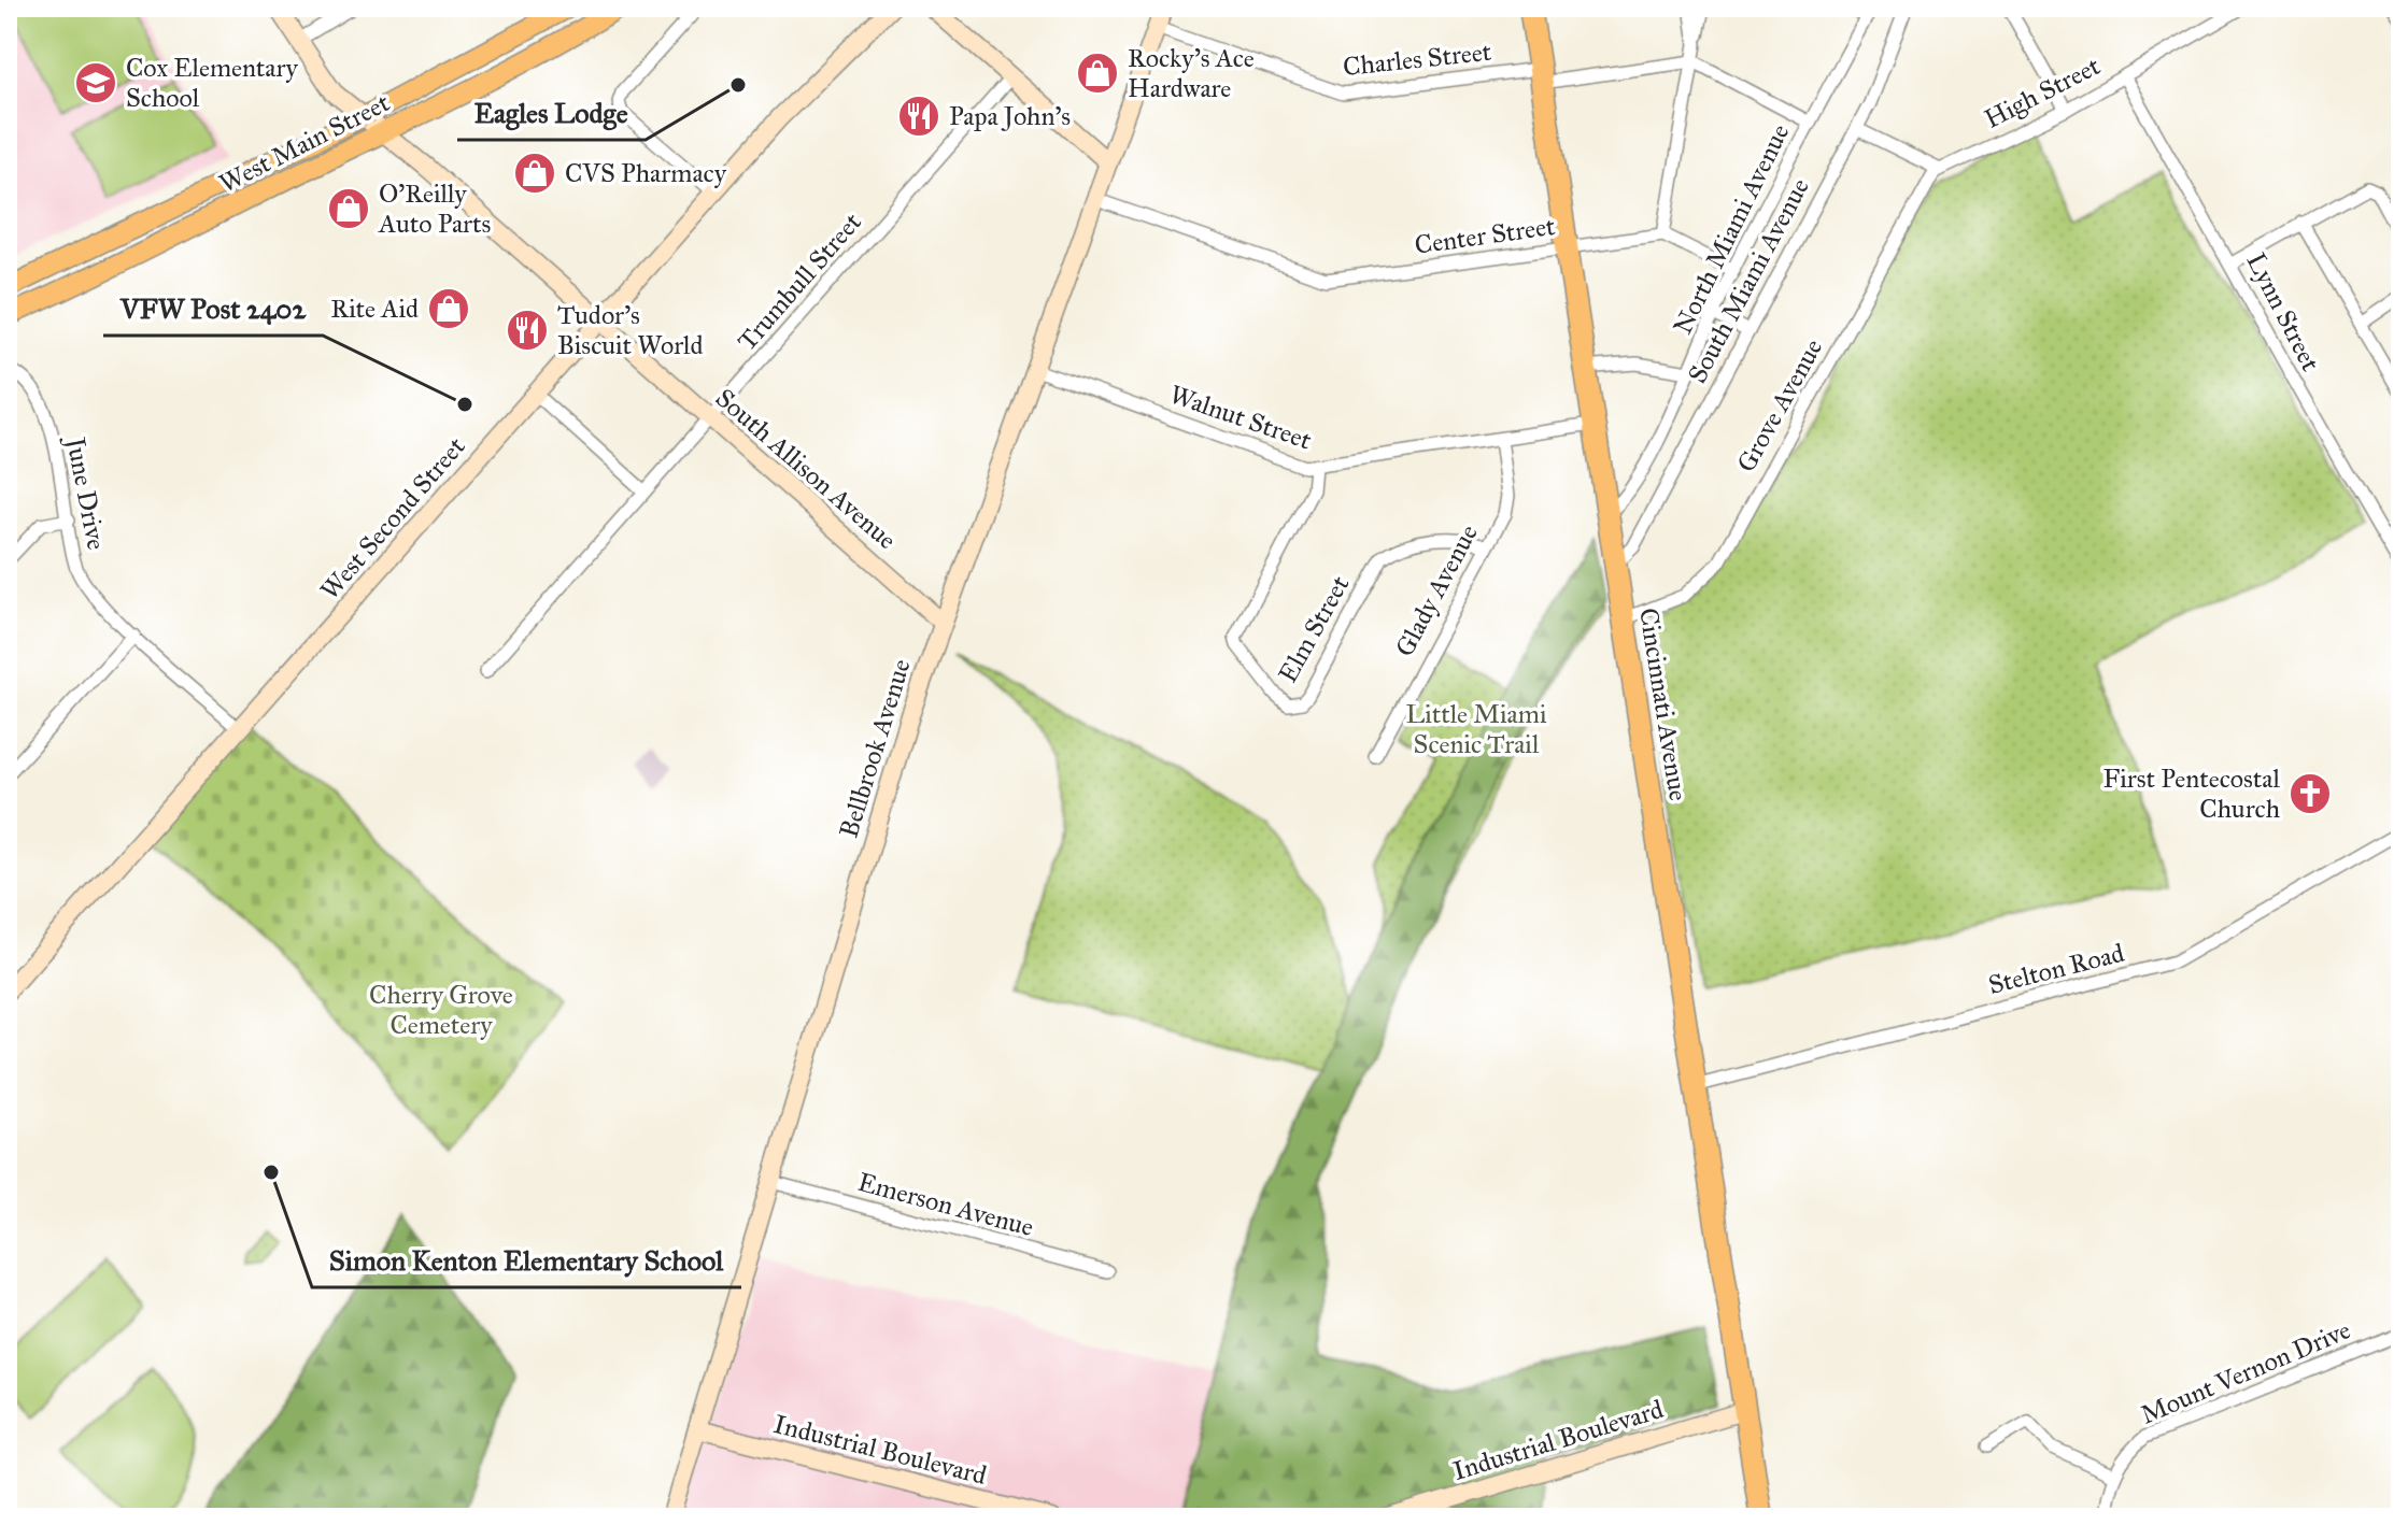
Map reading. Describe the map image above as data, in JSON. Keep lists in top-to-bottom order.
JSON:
{
  "streets": {
    "highway": ["Cincinnati Avenue"],
    "main road": ["West Main Street"],
    "street": [
      "Charles Street",
      "High Street",
      "North Miami Avenue",
      "Center Street",
      "South Miami Avenue",
      "Trumbull Street",
      "Lynn Street",
      "Grove Avenue",
      "Walnut Street",
      "South Allison Avenue",
      "June Drive",
      "West Second Street",
      "Glady Avenue",
      "Elm Street",
      "Bellbrook Avenue",
      "Stelton Road",
      "Emerson Avenue",
      "Mount Vernon Drive",
      "Industrial Boulevard"
    ]
  },
  "crossings": [
    ["Charles Street", "Cincinnati Avenue"],
    ["Charles Street", "Bellbrook Avenue"],
    ["High Street", "Lynn Street"],
    ["High Street", "Grove Avenue"],
    ["West Main Street", "South Allison Avenue"],
    ["North Miami Avenue", "Cincinnati Avenue"],
    ["Center Street", "Cincinnati Avenue"],
    ["Center Street", "Bellbrook Avenue"],
    ["South Miami Avenue", "Cincinnati Avenue"],
    ["Trumbull Street", "South Allison Avenue"],
    ["Grove Avenue", "Cincinnati Avenue"],
    ["Walnut Street", "Glady Avenue"],
    ["Walnut Street", "Elm Street"],
    ["Walnut Street", "Cincinnati Avenue"],
    ["Walnut Street", "Bellbrook Avenue"],
    ["South Allison Avenue", "West Second Street"],
    ["South Allison Avenue", "Bellbrook Avenue"],
    ["June Drive", "West Second Street"],
    ["Glady Avenue", "Elm Street"],
    ["Cincinnati Avenue", "Stelton Road"],
    ["Cincinnati Avenue", "Industrial Boulevard"],
    ["Bellbrook Avenue", "Emerson Avenue"],
    ["Bellbrook Avenue", "Industrial Boulevard"]
  ],
  "parks": ["Little Miami Scenic Trail", "Cherry Grove Cemetery"],
  "places": {
    "shop": [
      "Rocky's Ace Hardware",
      "CVS Pharmacy",
      "O'Reilly Auto Parts",
      "Rite Aid"
    ],
    "school or university": ["Cox Elementary School"],
    "other": ["Eagles Lodge", "VFW Post 2402", "Simon Kenton Elementary School"],
    "restaurant": ["Papa John's", "Tudor's Biscuit World"],
    "church": ["First Pentecostal Church"]
  }
}
